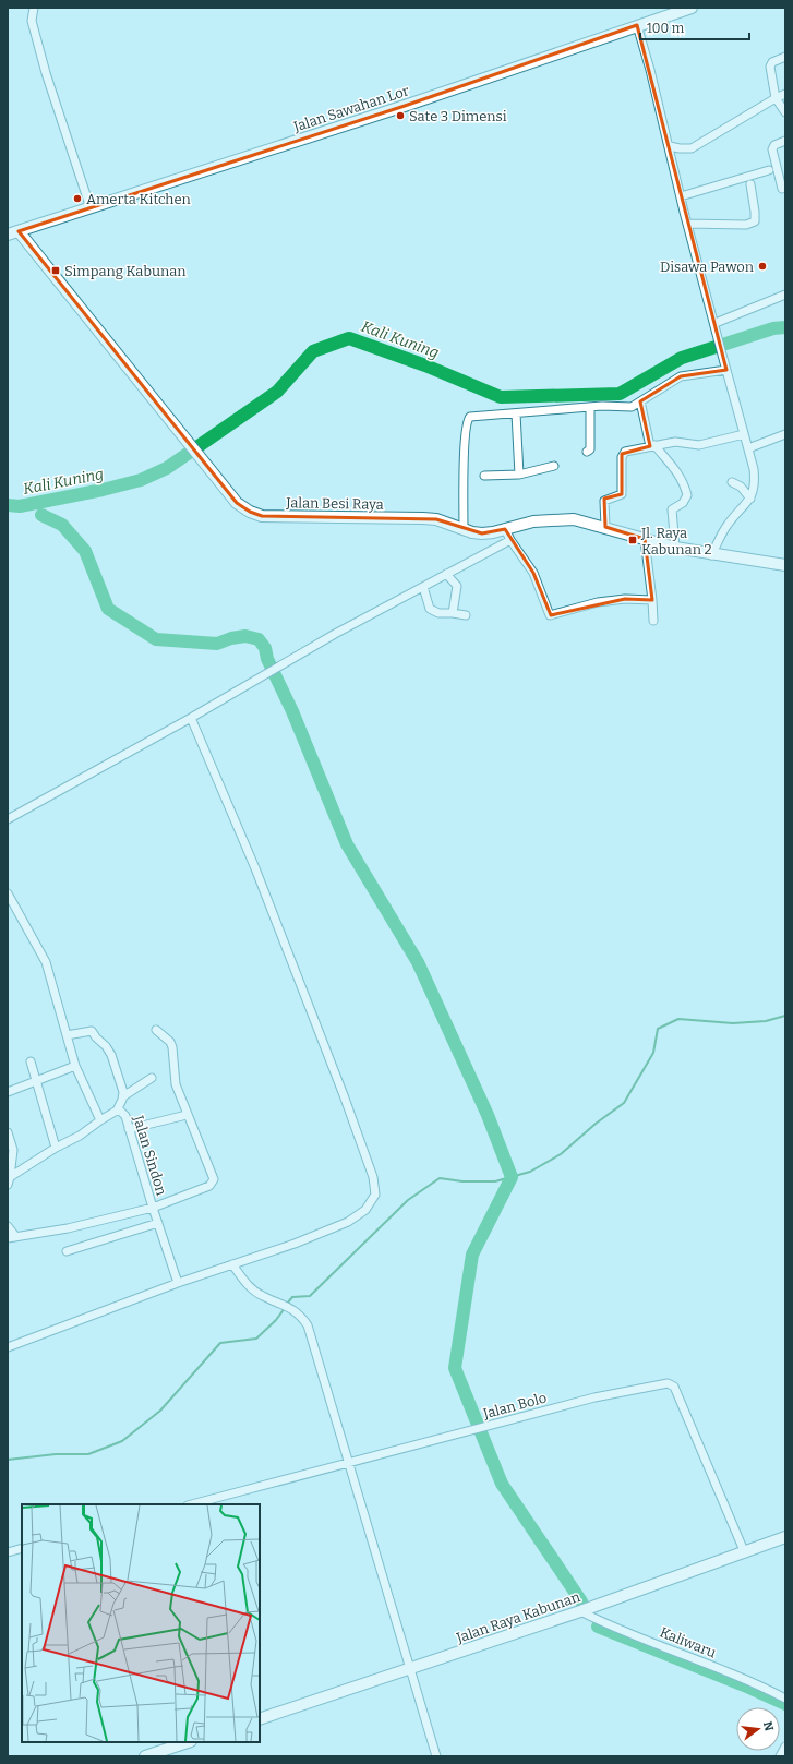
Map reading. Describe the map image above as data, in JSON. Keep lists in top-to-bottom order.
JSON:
{
  "streets": {
    "street": [
      "Jalan Sawahan Lor",
      "Jalan Besi Raya",
      "Jalan Sindon",
      "Jalan Bolo",
      "Jalan Raya Kabunan",
      "Kaliwaru"
    ]
  },
  "crossings": [
    ["Jalan Sawahan Lor", "Jalan Besi Raya"],
    ["Jalan Bolo", "Jalan Raya Kabunan"],
    ["Jalan Raya Kabunan", "Kaliwaru"]
  ],
  "water": ["Kali Kuning"],
  "places": {
    "other": ["Sate 3 Dimensi", "Amerta Kitchen", "Disawa Pawon"],
    "transit": ["Simpang Kabunan", "Jl. Raya Kabunan 2"]
  },
  "scale_bar": "100 m",
  "north": "right"
}
